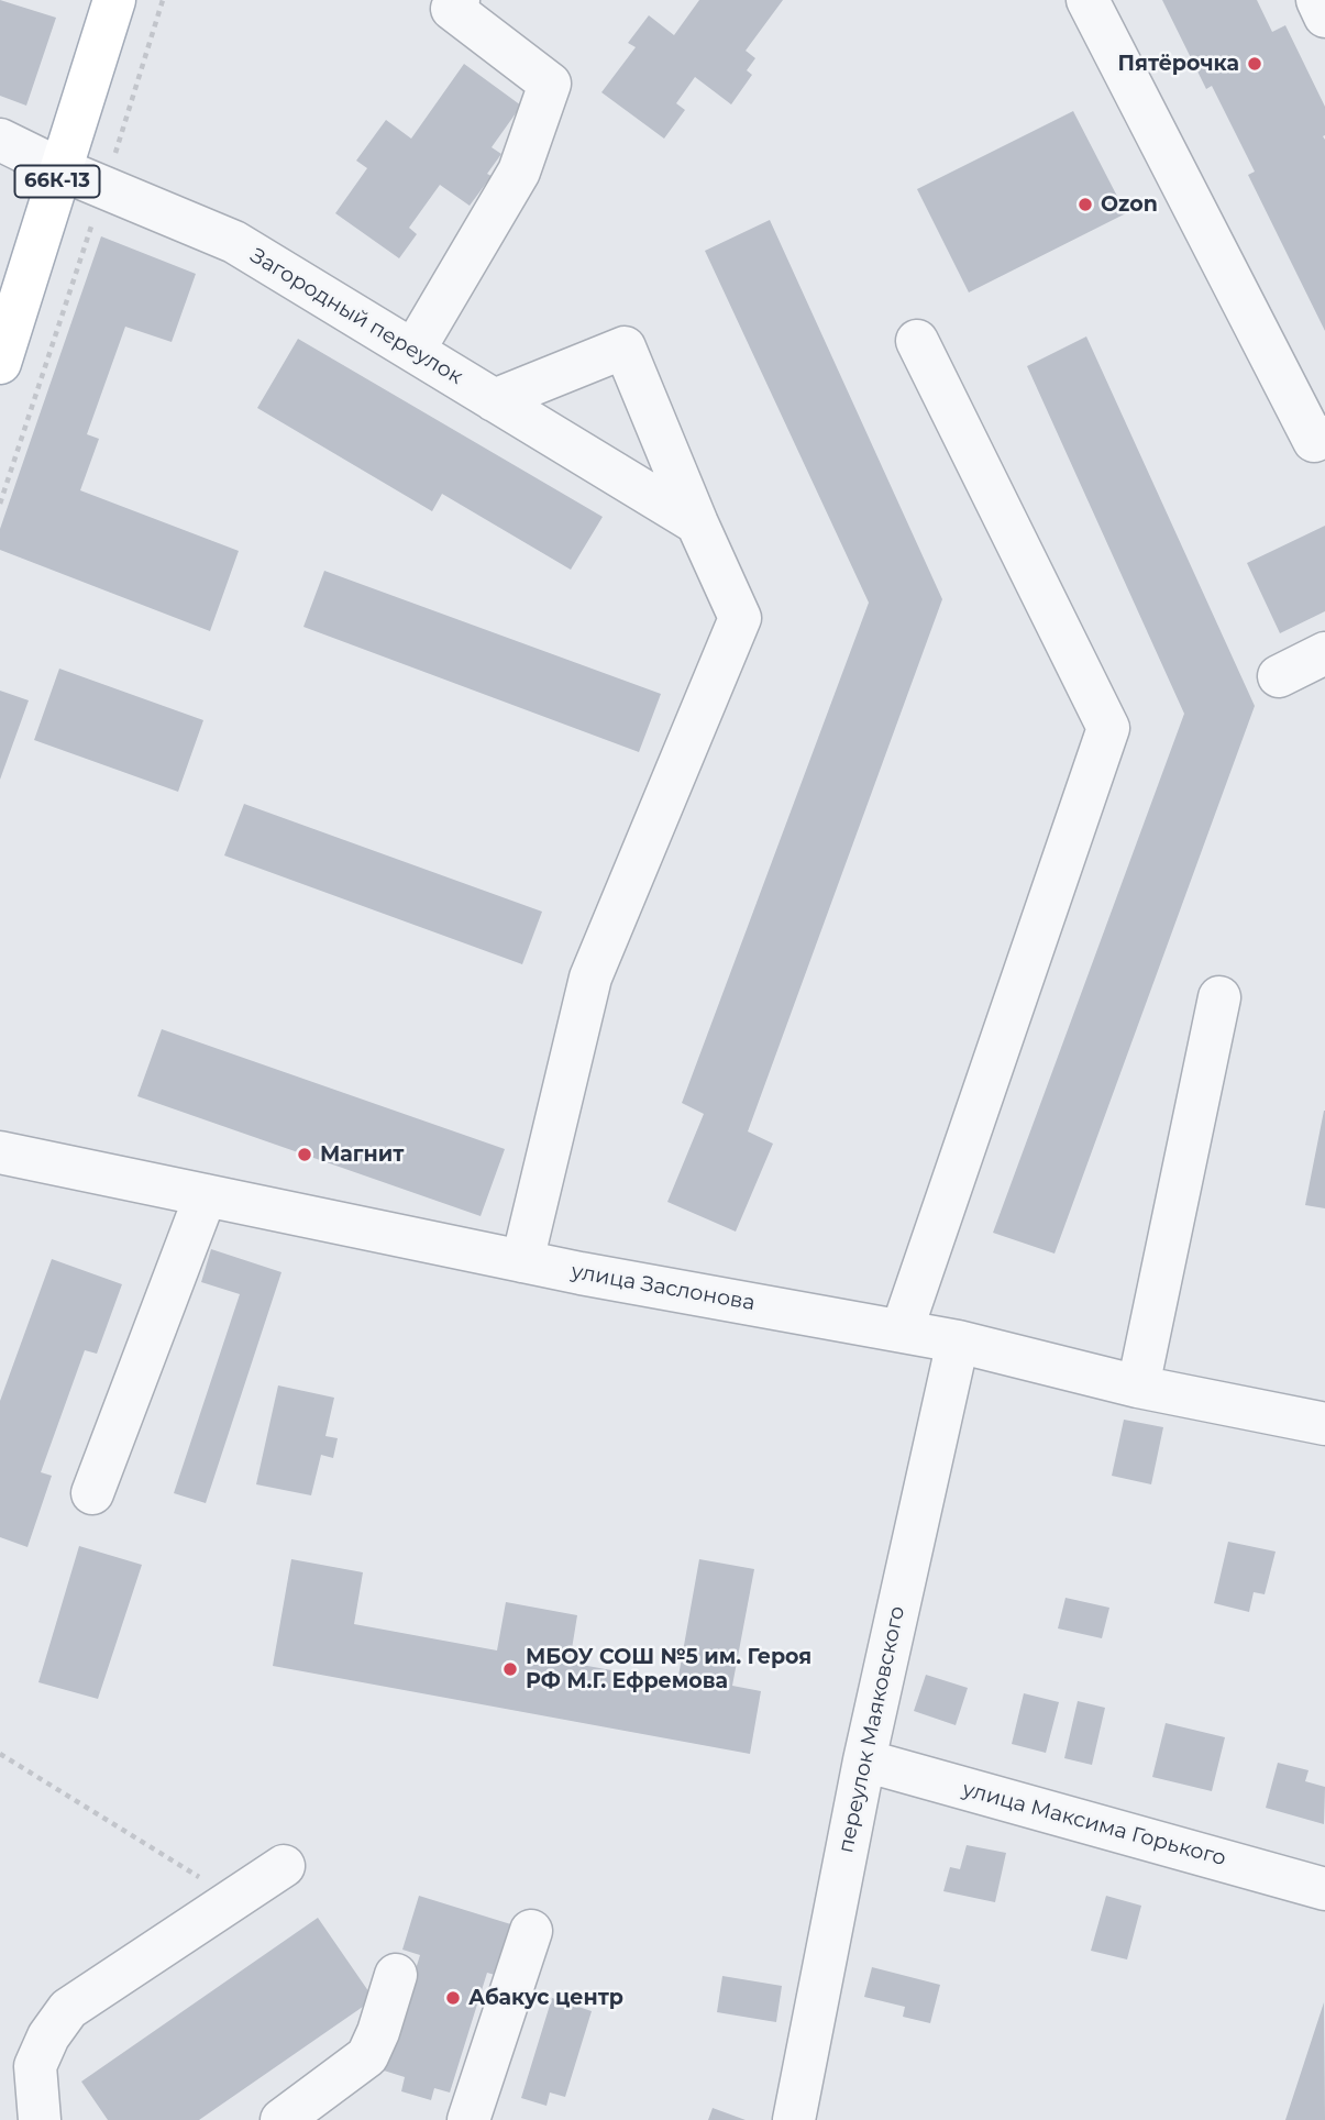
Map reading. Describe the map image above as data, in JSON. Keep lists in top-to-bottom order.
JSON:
{
  "streets": {
    "main road": ["66К-13"],
    "street": [
      "Загородный переулок",
      "улица Заслонова",
      "переулок Маяковского",
      "улица Максима Горького"
    ]
  },
  "crossings": [
    ["66К-13", "Загородный переулок"],
    ["улица Заслонова", "переулок Маяковского"],
    ["переулок Маяковского", "улица Максима Горького"]
  ],
  "places": [
    "Пятёрочка",
    "Ozon",
    "Магнит",
    "МБОУ СОШ №5 им. Героя РФ М.Г. Ефремова",
    "Абакус центр"
  ]
}
